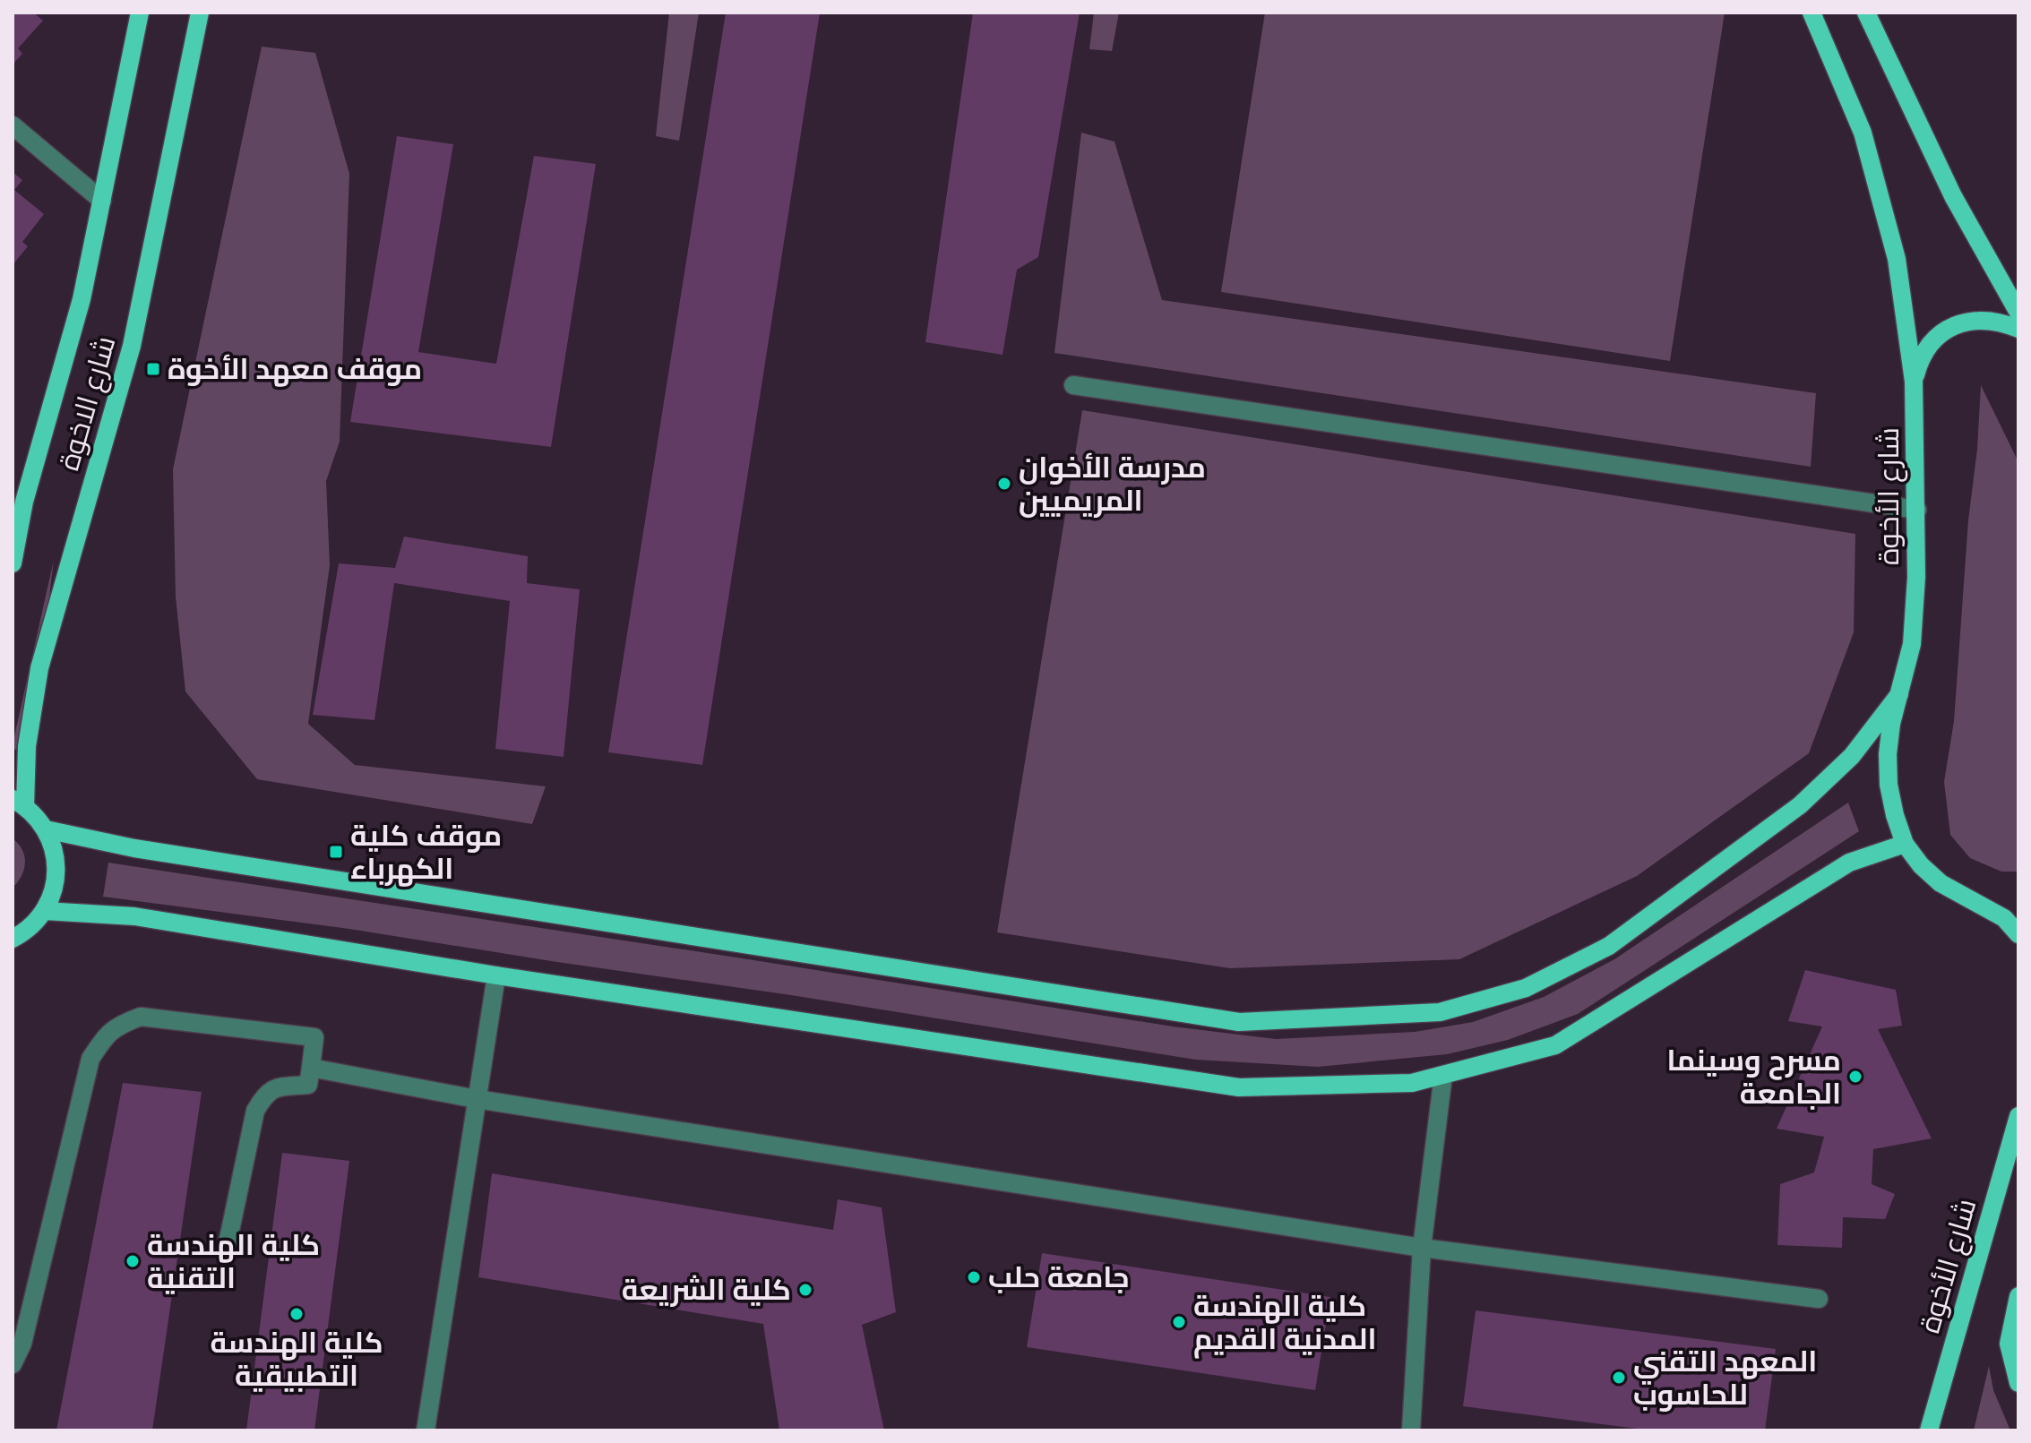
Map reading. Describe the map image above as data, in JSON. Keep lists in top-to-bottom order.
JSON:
{
  "streets": {
    "main road": ["شارع الاخوة", "شارع الأخوة"]
  },
  "places": {
    "transit": ["موقف معهد الأخوة", "موقف كلية الكهرباء"],
    "other": [
      "مدرسة الأخوان المريميين",
      "مسرح وسينما الجامعة",
      "كلية الهندسة التقنية",
      "جامعة حلب",
      "كلية الشريعة",
      "كلية الهندسة التطبيقية",
      "كلية الهندسة المدنية القديم",
      "المعهد التقني للحاسوب"
    ]
  }
}
